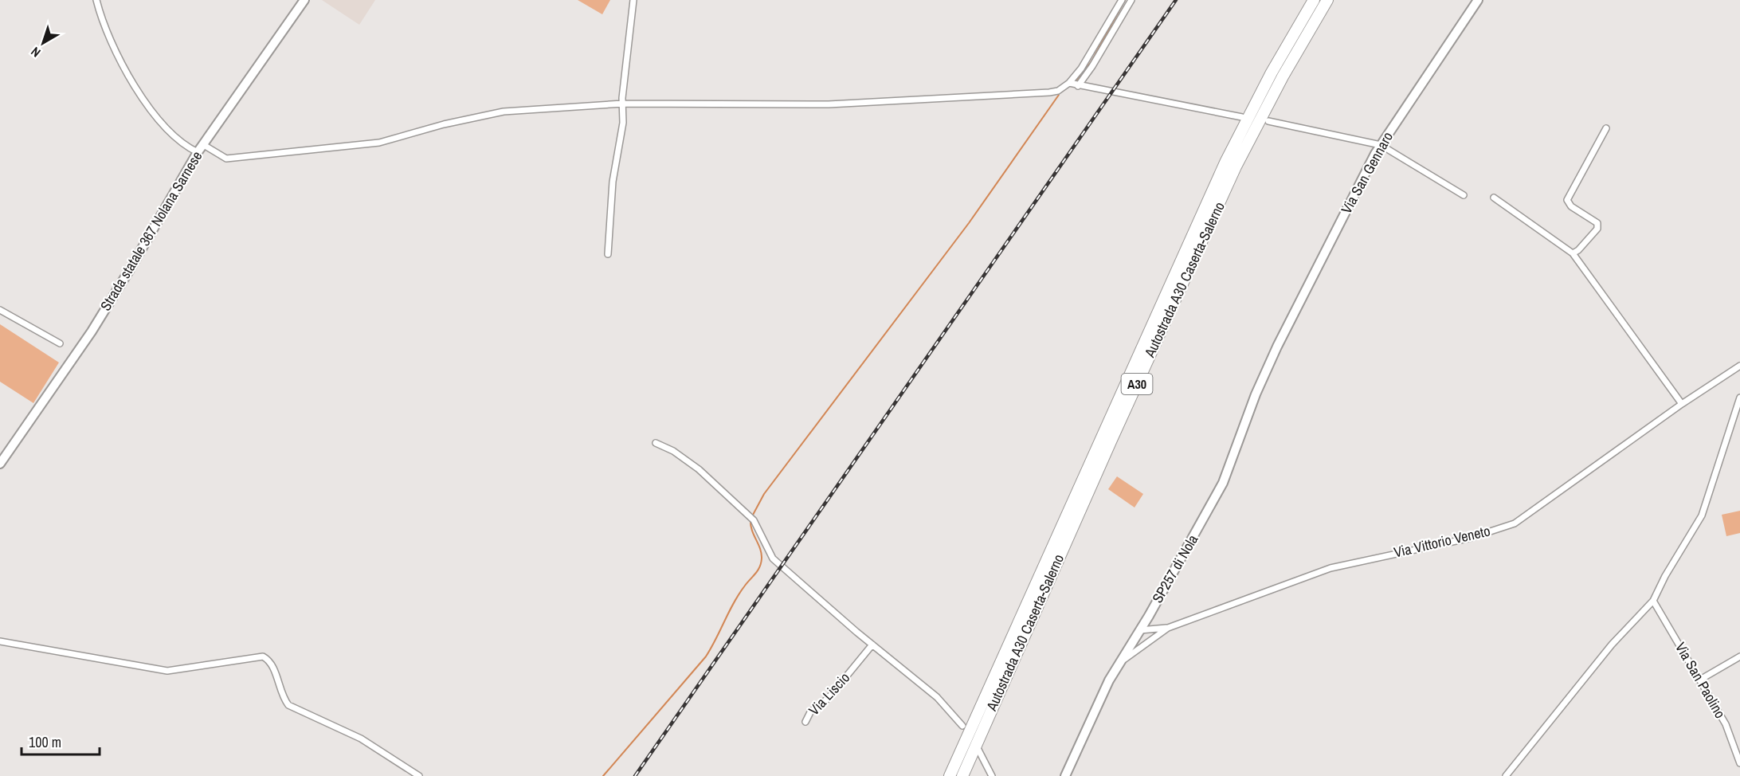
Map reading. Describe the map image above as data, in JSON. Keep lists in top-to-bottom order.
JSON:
{
  "streets": {
    "highway": ["Autostrada A30 Caserta-Salerno", "A30"],
    "street": [
      "Via San Gennaro",
      "Strada statale 367 Nolana Sarnese",
      "Via Vittorio Veneto",
      "SP257 di Nola",
      "Via San Paolino",
      "Via Liscio"
    ]
  },
  "crossings": [
    ["Via San Gennaro", "SP257 di Nola"],
    ["Via Vittorio Veneto", "SP257 di Nola"]
  ],
  "scale_bar": "100 m",
  "north": "bottom left"
}
